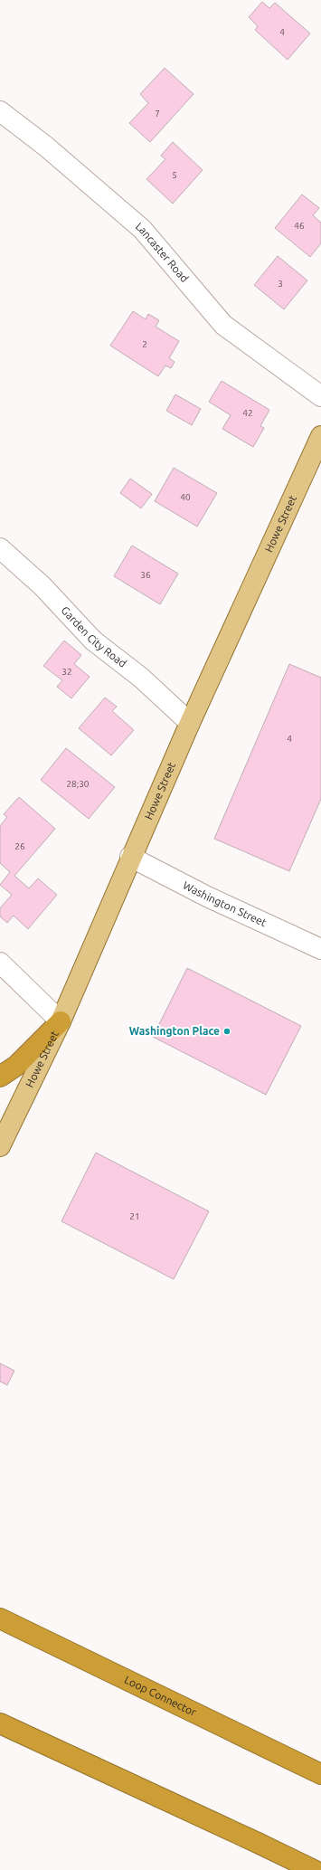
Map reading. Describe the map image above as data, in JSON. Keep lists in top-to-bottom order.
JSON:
{
  "streets": {
    "highway": ["Loop Connector"],
    "main road": ["Howe Street"],
    "street": ["Lancaster Road", "Garden City Road", "Washington Street"]
  },
  "crossings": [
    ["Howe Street", "Garden City Road"],
    ["Howe Street", "Washington Street"]
  ],
  "places": ["Washington Place"],
  "house_numbers": [
    "4",
    "7",
    "5",
    "46",
    "3",
    "2",
    "42",
    "40",
    "36",
    "32",
    "4",
    "28;30",
    "26",
    "21"
  ]
}
